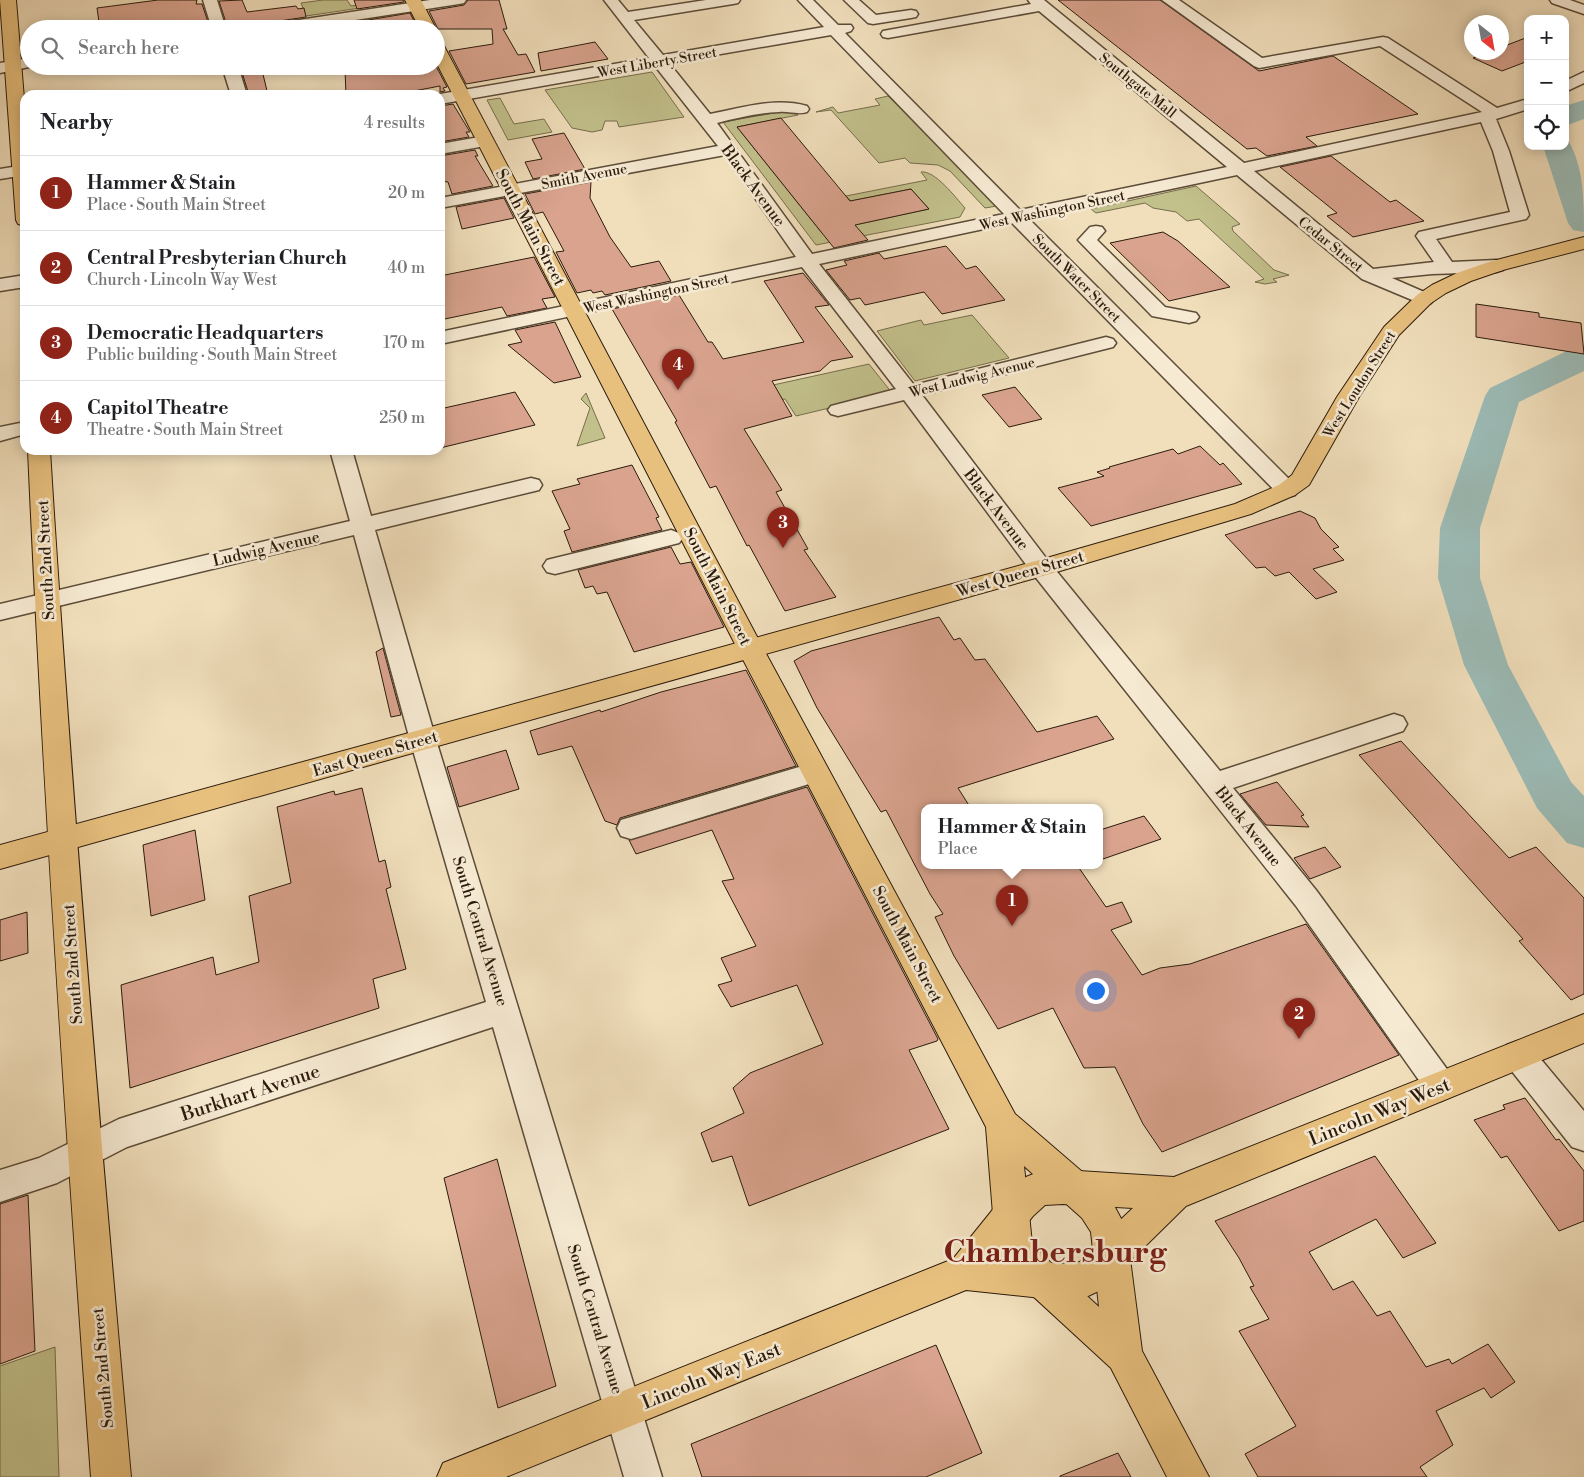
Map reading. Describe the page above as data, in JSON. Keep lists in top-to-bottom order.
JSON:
{
  "streets": {
    "main road": [
      "South Main Street",
      "West Loudon Street",
      "South 2nd Street",
      "West Queen Street",
      "East Queen Street",
      "Lincoln Way West",
      "Lincoln Way East"
    ],
    "street": [
      "West Liberty Street",
      "Southgate Mall",
      "Smith Avenue",
      "Black Avenue",
      "West Washington Street",
      "Cedar Street",
      "South Water Street",
      "West Ludwig Avenue",
      "Ludwig Avenue",
      "South Central Avenue",
      "Burkhart Avenue"
    ]
  },
  "crossings": [
    ["West Liberty Street", "Black Avenue"],
    ["West Liberty Street", "South Main Street"],
    ["West Liberty Street", "South Water Street"],
    ["Southgate Mall", "West Washington Street"],
    ["Southgate Mall", "Cedar Street"],
    ["Smith Avenue", "Black Avenue"],
    ["Smith Avenue", "South Main Street"],
    ["Black Avenue", "West Washington Street"],
    ["Black Avenue", "West Ludwig Avenue"],
    ["Black Avenue", "West Queen Street"],
    ["Black Avenue", "Lincoln Way West"],
    ["West Washington Street", "South Main Street"],
    ["West Washington Street", "Cedar Street"],
    ["West Washington Street", "South Water Street"],
    ["South Main Street", "West Queen Street"],
    ["South Main Street", "East Queen Street"],
    ["South Main Street", "Lincoln Way West"],
    ["South Main Street", "Lincoln Way East"],
    ["Cedar Street", "West Loudon Street"],
    ["South Water Street", "West Loudon Street"],
    ["South Water Street", "West Queen Street"],
    ["West Loudon Street", "West Queen Street"],
    ["Ludwig Avenue", "South 2nd Street"],
    ["Ludwig Avenue", "South Central Avenue"],
    ["South 2nd Street", "East Queen Street"],
    ["South 2nd Street", "Burkhart Avenue"],
    ["West Queen Street", "East Queen Street"],
    ["East Queen Street", "South Central Avenue"],
    ["South Central Avenue", "Burkhart Avenue"],
    ["South Central Avenue", "Lincoln Way East"],
    ["Lincoln Way West", "Lincoln Way East"]
  ],
  "districts": ["Chambersburg"],
  "north": "bottom right",
  "page": {
    "map_buttons": ["+", "−"],
    "search": "Search here",
    "heading": ["Nearby", "4 results"],
    "list": [
      {
        "mark": "1",
        "name": "Hammer & Stain",
        "note": "Place · South Main Street",
        "value": "20 m"
      },
      {
        "mark": "2",
        "name": "Central Presbyterian Church",
        "note": "Church · Lincoln Way West",
        "value": "40 m"
      },
      {
        "mark": "3",
        "name": "Democratic Headquarters",
        "note": "Public building · South Main Street",
        "value": "170 m"
      },
      {
        "mark": "4",
        "name": "Capitol Theatre",
        "note": "Theatre · South Main Street",
        "value": "250 m"
      }
    ],
    "pins": [
      "4",
      "3",
      "1",
      "2"
    ],
    "popup": ["Hammer & Stain", "Place"]
  }
}
